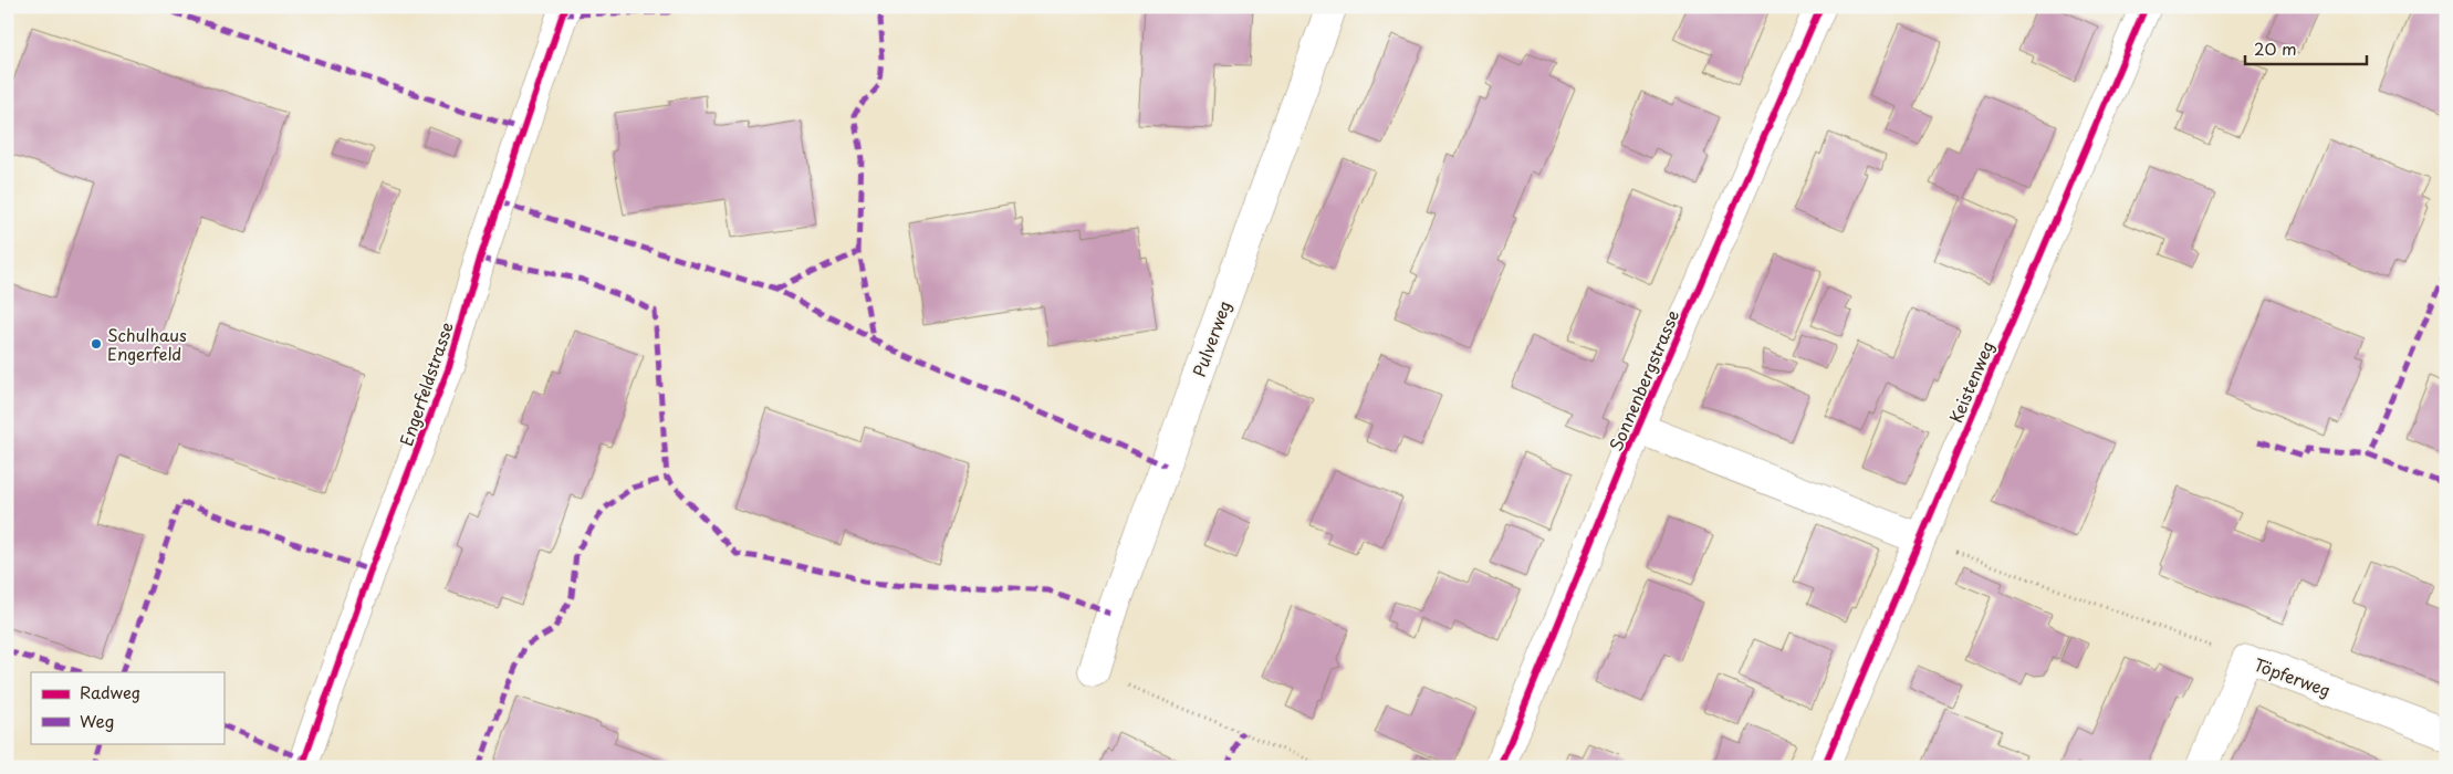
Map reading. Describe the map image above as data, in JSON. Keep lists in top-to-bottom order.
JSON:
{
  "streets": {
    "street": [
      "Pulverweg",
      "Sonnenbergstrasse",
      "Keistenweg",
      "Engerfeldstrasse",
      "Töpferweg"
    ]
  },
  "places": ["Schulhaus Engerfeld"],
  "legend": ["Radweg", "Weg"],
  "scale_bar": "20 m"
}
